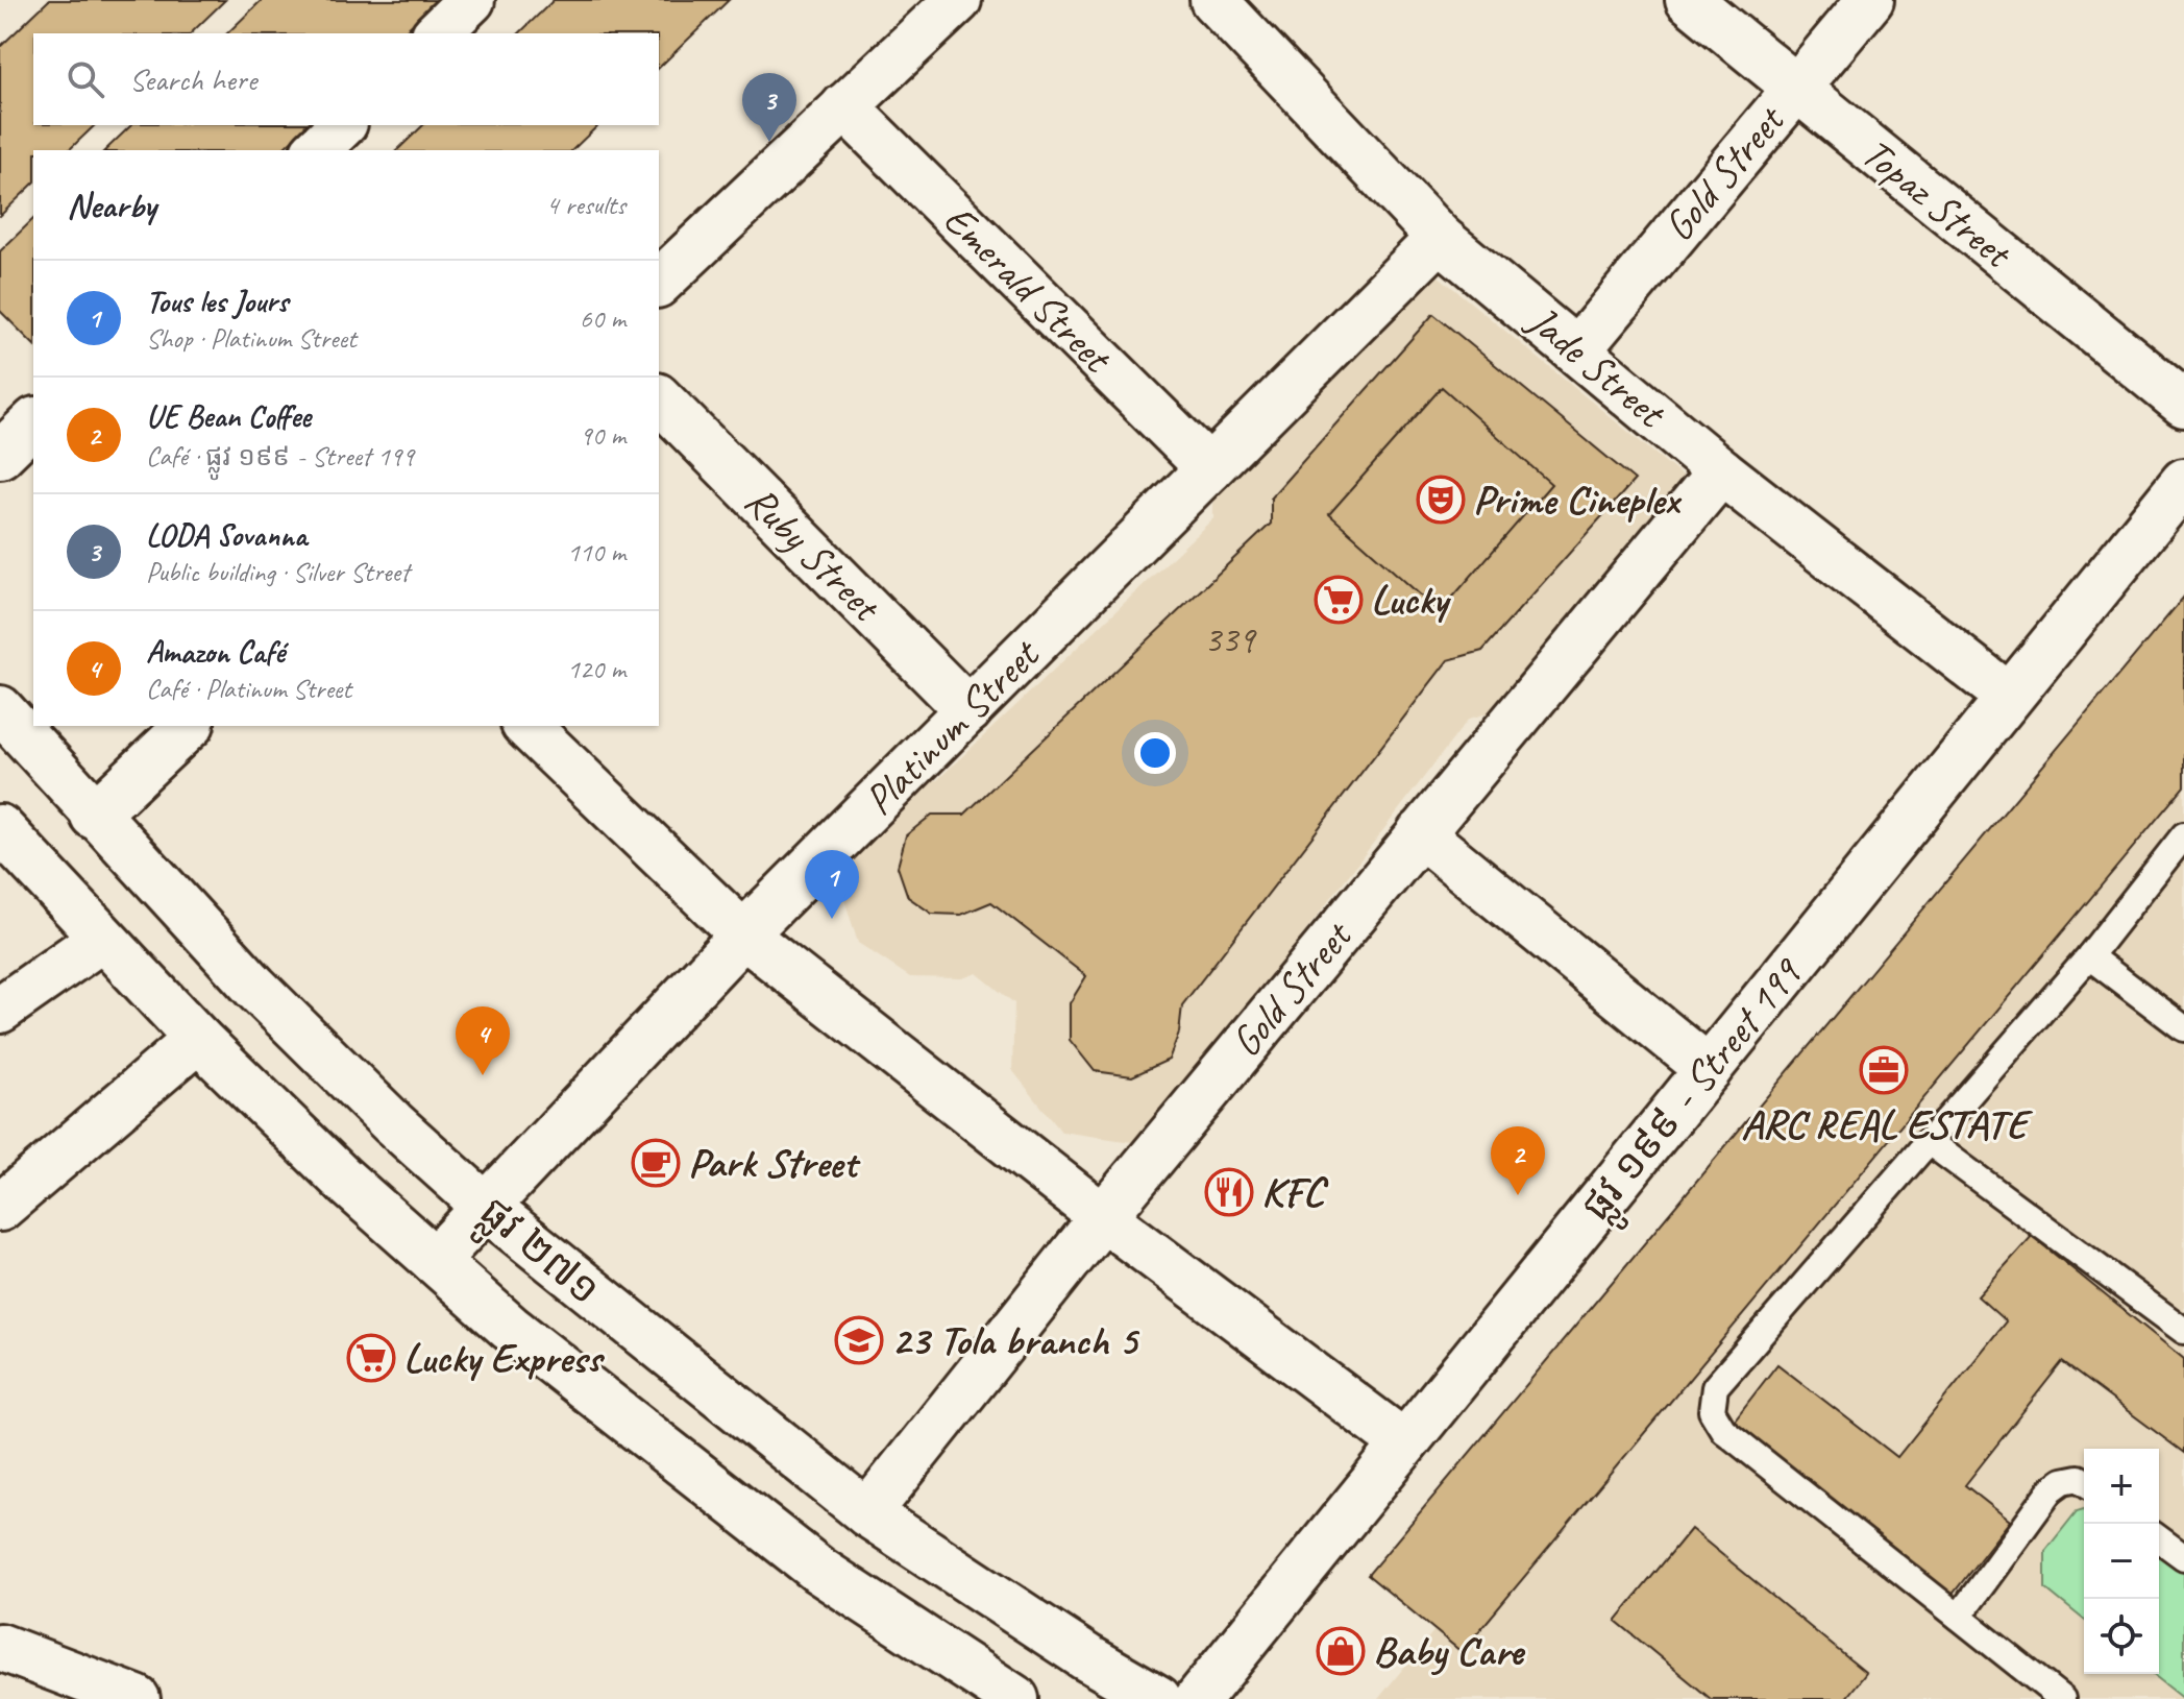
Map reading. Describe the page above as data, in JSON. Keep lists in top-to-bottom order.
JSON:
{
  "streets": {
    "street": [
      "Gold Street",
      "Topaz Street",
      "Emerald Street",
      "Jade Street",
      "Ruby Street",
      "Platinum Street",
      "ផ្លូវ ១៩៩ - Street 199",
      "ផ្លូវ ២៧១"
    ]
  },
  "crossings": [
    ["Gold Street", "Topaz Street"],
    ["Gold Street", "Jade Street"],
    ["Gold Street", "ផ្លូវ ២៧១"],
    ["Emerald Street", "Platinum Street"],
    ["Jade Street", "Platinum Street"],
    ["Jade Street", "ផ្លូវ ១៩៩ - Street 199"],
    ["Ruby Street", "Platinum Street"],
    ["Platinum Street", "ផ្លូវ ២៧១"]
  ],
  "places": {
    "theatre": ["Prime Cineplex"],
    "supermarket": ["Lucky", "Lucky Express"],
    "office": ["ARC REAL ESTATE"],
    "cafe": ["Park Street"],
    "restaurant": ["KFC"],
    "school or university": ["23 Tola branch 5"],
    "shop": ["Baby Care"]
  },
  "house_numbers": ["339"],
  "page": {
    "search": "Search here",
    "pins": [
      "3",
      "1",
      "4",
      "2"
    ],
    "heading": ["Nearby", "4 results"],
    "list": [
      {
        "mark": "1",
        "name": "Tous les Jours",
        "note": "Shop · Platinum Street",
        "value": "60 m"
      },
      {
        "mark": "2",
        "name": "UE Bean Coffee",
        "note": "Café · ផ្លូវ ១៩៩ - Street 199",
        "value": "90 m"
      },
      {
        "mark": "3",
        "name": "LODA Sovanna",
        "note": "Public building · Silver Street",
        "value": "110 m"
      },
      {
        "mark": "4",
        "name": "Amazon Café",
        "note": "Café · Platinum Street",
        "value": "120 m"
      }
    ],
    "map_buttons": ["+", "−"]
  }
}
